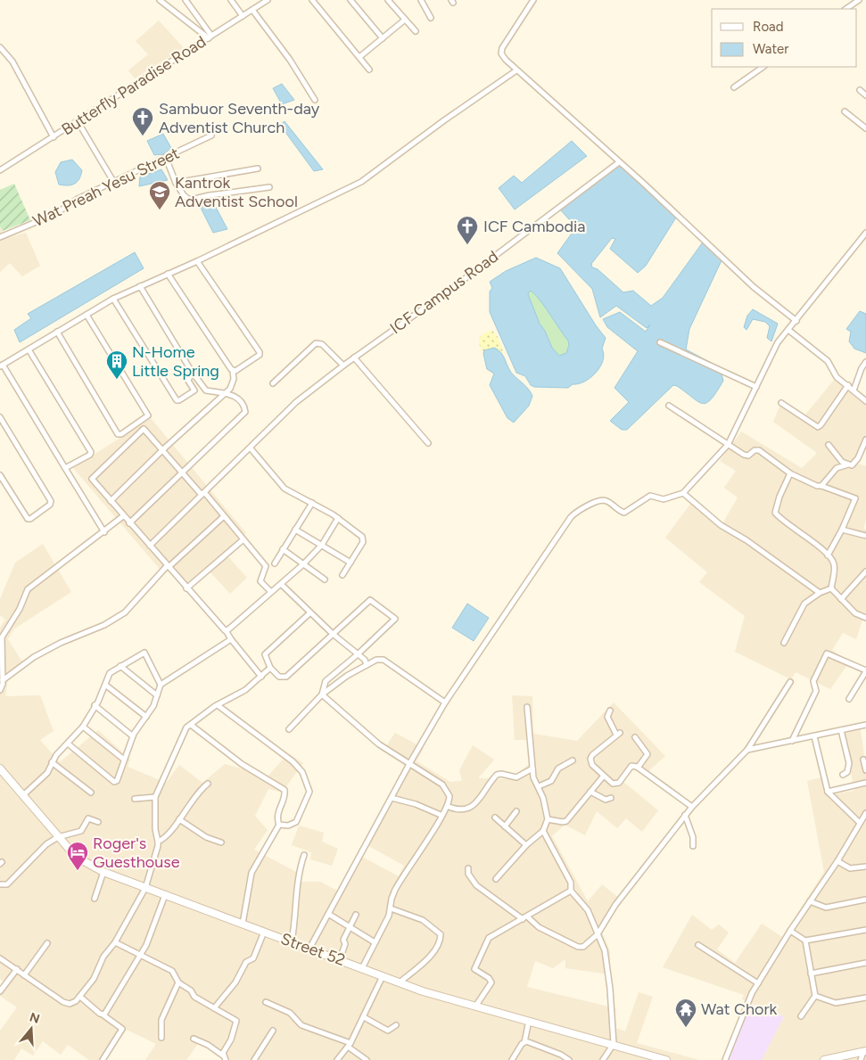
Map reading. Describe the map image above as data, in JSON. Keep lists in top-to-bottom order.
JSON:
{
  "streets": {
    "street": [
      "Butterfly Paradise Road",
      "Wat Preah Yesu Street",
      "ICF Campus Road",
      "Street 52"
    ]
  },
  "places": {
    "church": ["Sambuor Seventh-day Adventist Church", "ICF Cambodia"],
    "school or university": ["Kantrok Adventist School"],
    "building": ["N-Home Little Spring"],
    "hotel": ["Roger's Guesthouse"],
    "temple": ["Wat Chork"]
  },
  "legend": ["Road", "Water"],
  "north": "top"
}
